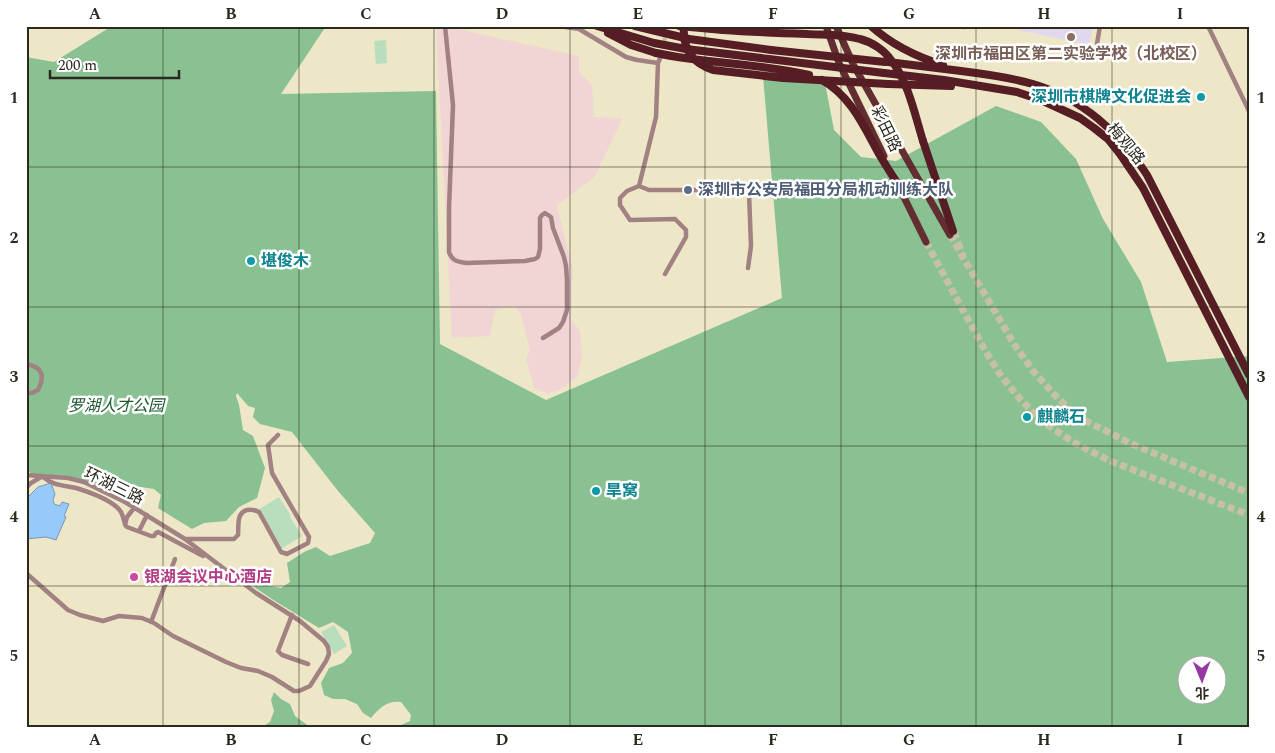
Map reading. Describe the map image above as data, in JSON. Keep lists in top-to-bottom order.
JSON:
{
  "streets": {
    "highway": ["梅观路"],
    "main road": ["彩田路"],
    "street": ["环湖三路"]
  },
  "parks": ["罗湖人才公园"],
  "places": [
    "深圳市福田区第二实验学校（北校区）",
    "深圳市棋牌文化促进会",
    "深圳市公安局福田分局机动训练大队",
    "堪俊木",
    "麒麟石",
    "旱窝",
    "银湖会议中心酒店"
  ],
  "scale_bar": "200 m",
  "north": "bottom",
  "grid": {
    "columns": [
      "A",
      "B",
      "C",
      "D",
      "E",
      "F",
      "G",
      "H",
      "I"
    ],
    "rows": [
      "1",
      "2",
      "3",
      "4",
      "5"
    ]
  }
}
